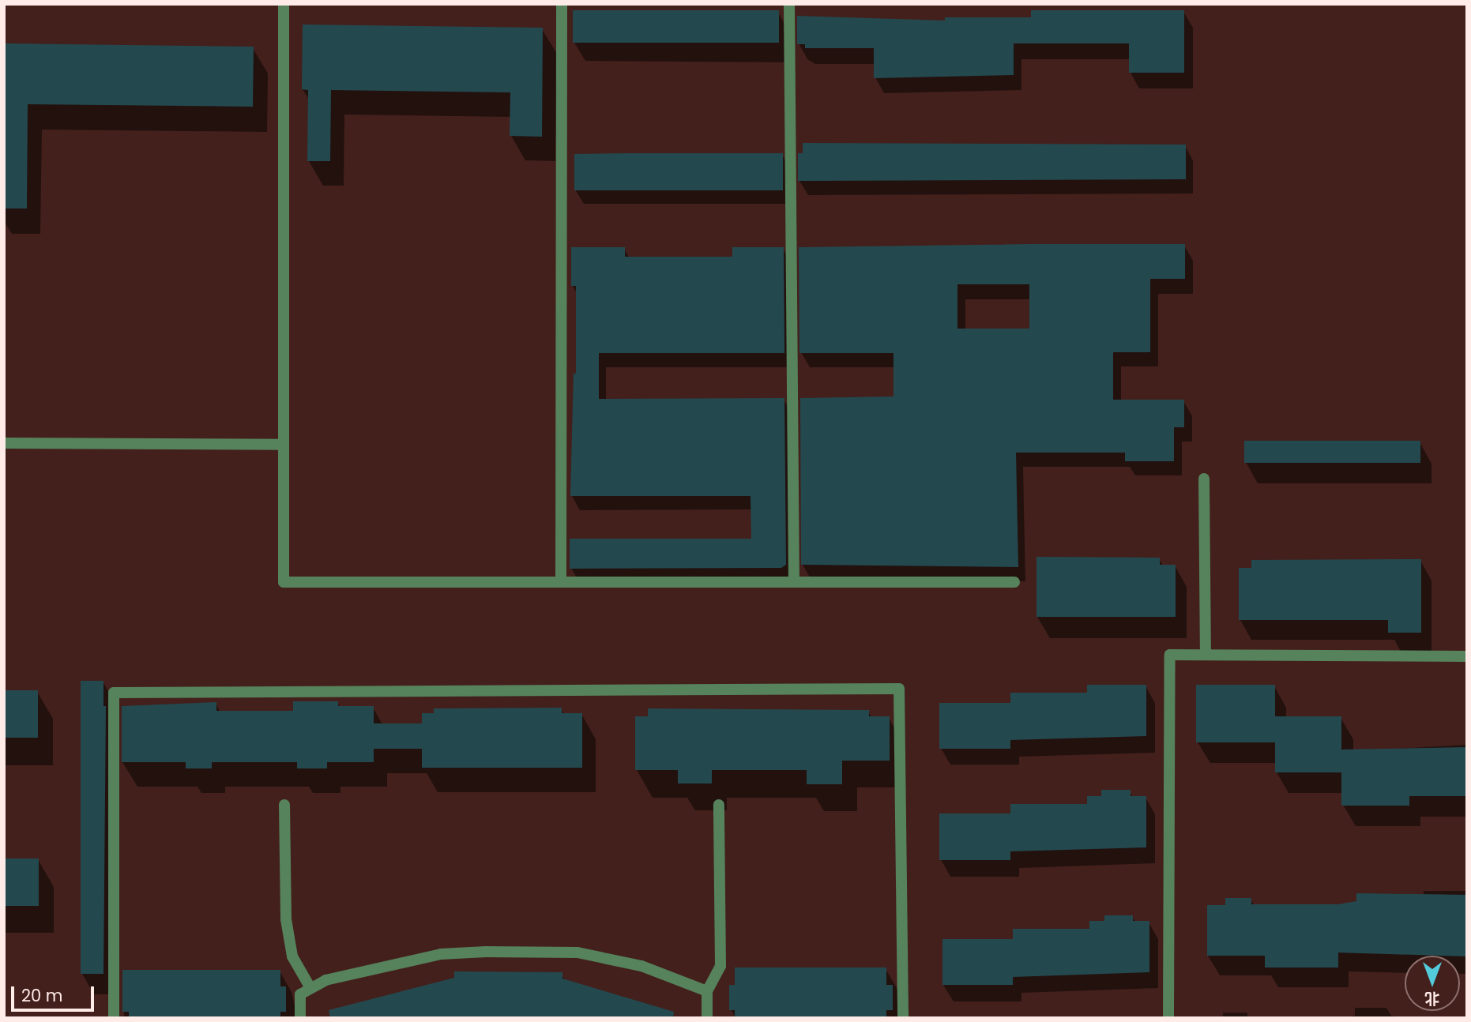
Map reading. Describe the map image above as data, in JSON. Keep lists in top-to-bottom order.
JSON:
{
  "scale_bar": "20 m",
  "north": "bottom"
}
